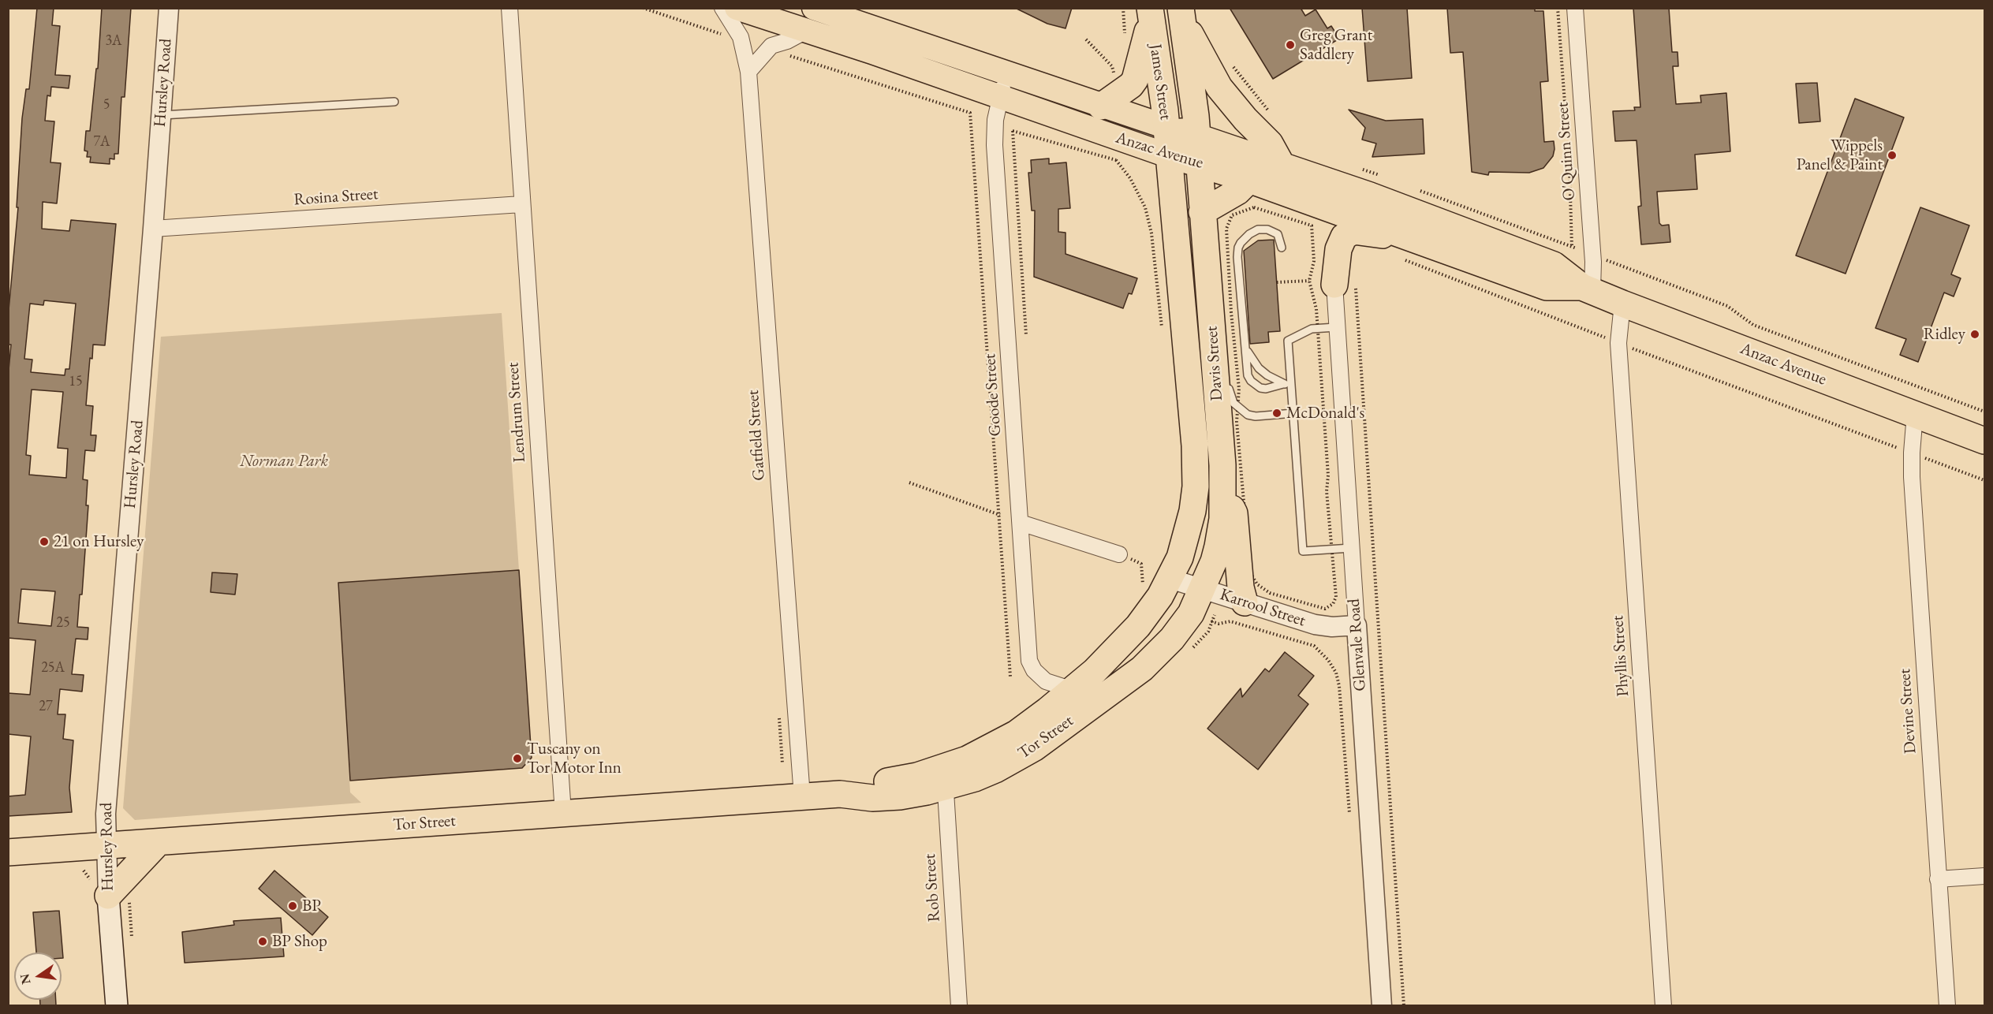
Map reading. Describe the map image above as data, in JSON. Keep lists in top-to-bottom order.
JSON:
{
  "streets": {
    "highway": [
      "James Street",
      "Anzac Avenue",
      "Davis Street",
      "Tor Street"
    ],
    "main road": ["Hursley Road"],
    "street": [
      "O'Quinn Street",
      "Rosina Street",
      "Goode Street",
      "Lendrum Street",
      "Gatfield Street",
      "Karrool Street",
      "Glenvale Road",
      "Phyllis Street",
      "Devine Street",
      "Rob Street"
    ]
  },
  "crossings": [
    ["James Street", "Anzac Avenue"],
    ["James Street", "Davis Street"],
    ["Hursley Road", "Rosina Street"],
    ["Hursley Road", "Tor Street"],
    ["Anzac Avenue", "O'Quinn Street"],
    ["Anzac Avenue", "Davis Street"],
    ["Anzac Avenue", "Goode Street"],
    ["Anzac Avenue", "Gatfield Street"],
    ["Anzac Avenue", "Phyllis Street"],
    ["Anzac Avenue", "Devine Street"],
    ["Rosina Street", "Lendrum Street"],
    ["Davis Street", "Karrool Street"],
    ["Davis Street", "Tor Street"],
    ["Goode Street", "Tor Street"],
    ["Lendrum Street", "Tor Street"],
    ["Gatfield Street", "Tor Street"],
    ["Karrool Street", "Glenvale Road"],
    ["Karrool Street", "Tor Street"],
    ["Tor Street", "Rob Street"]
  ],
  "parks": ["Norman Park"],
  "places": [
    "Greg Grant Saddlery",
    "Wippels Panel & Paint",
    "Ridley",
    "McDonald's",
    "21 on Hursley",
    "Tuscany on Tor Motor Inn",
    "BP",
    "BP Shop"
  ],
  "house_numbers": [
    "3A",
    "5",
    "7A",
    "15",
    "25",
    "25A",
    "27"
  ],
  "north": "left"
}
